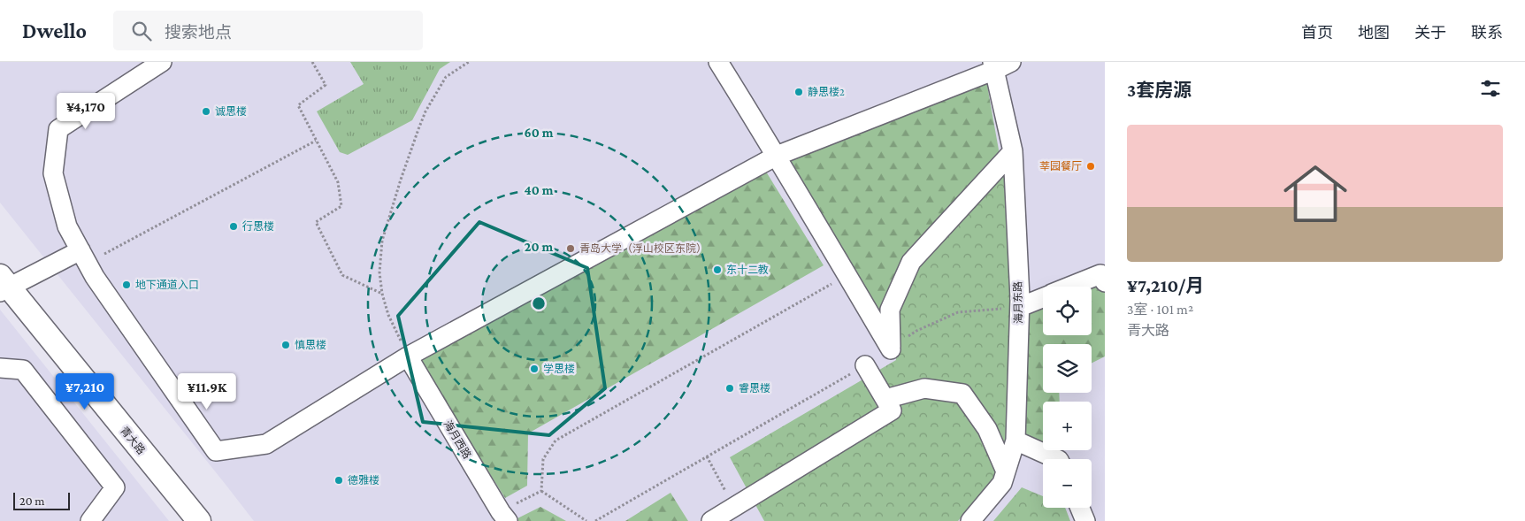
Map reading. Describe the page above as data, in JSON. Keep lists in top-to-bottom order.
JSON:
{
  "streets": {
    "street": ["海月东路", "海月西路", "青大路"]
  },
  "places": [
    "静思楼2",
    "诚思楼",
    "莘园餐厅",
    "行思楼",
    "青岛大学（浮山校区东院）",
    "东十二教",
    "地下通道入口",
    "慎思楼",
    "学思楼",
    "睿思楼",
    "德雅楼"
  ],
  "scale_bar": "20 m",
  "page": {
    "header": "Dwello",
    "search": "搜索地点",
    "nav": [
      "首页",
      "地图",
      "关于",
      "联系"
    ],
    "heading": "3套房源",
    "price": ["¥4,170", "¥7,210", "¥11.9K"],
    "list": [
      {
        "name": "¥7,210/月",
        "note": "3室 · 101 m² · 青大路"
      }
    ],
    "map_buttons": ["+", "−"],
    "scale": "20 m"
  },
  "rings": ["60 m", "40 m", "20 m"]
}
